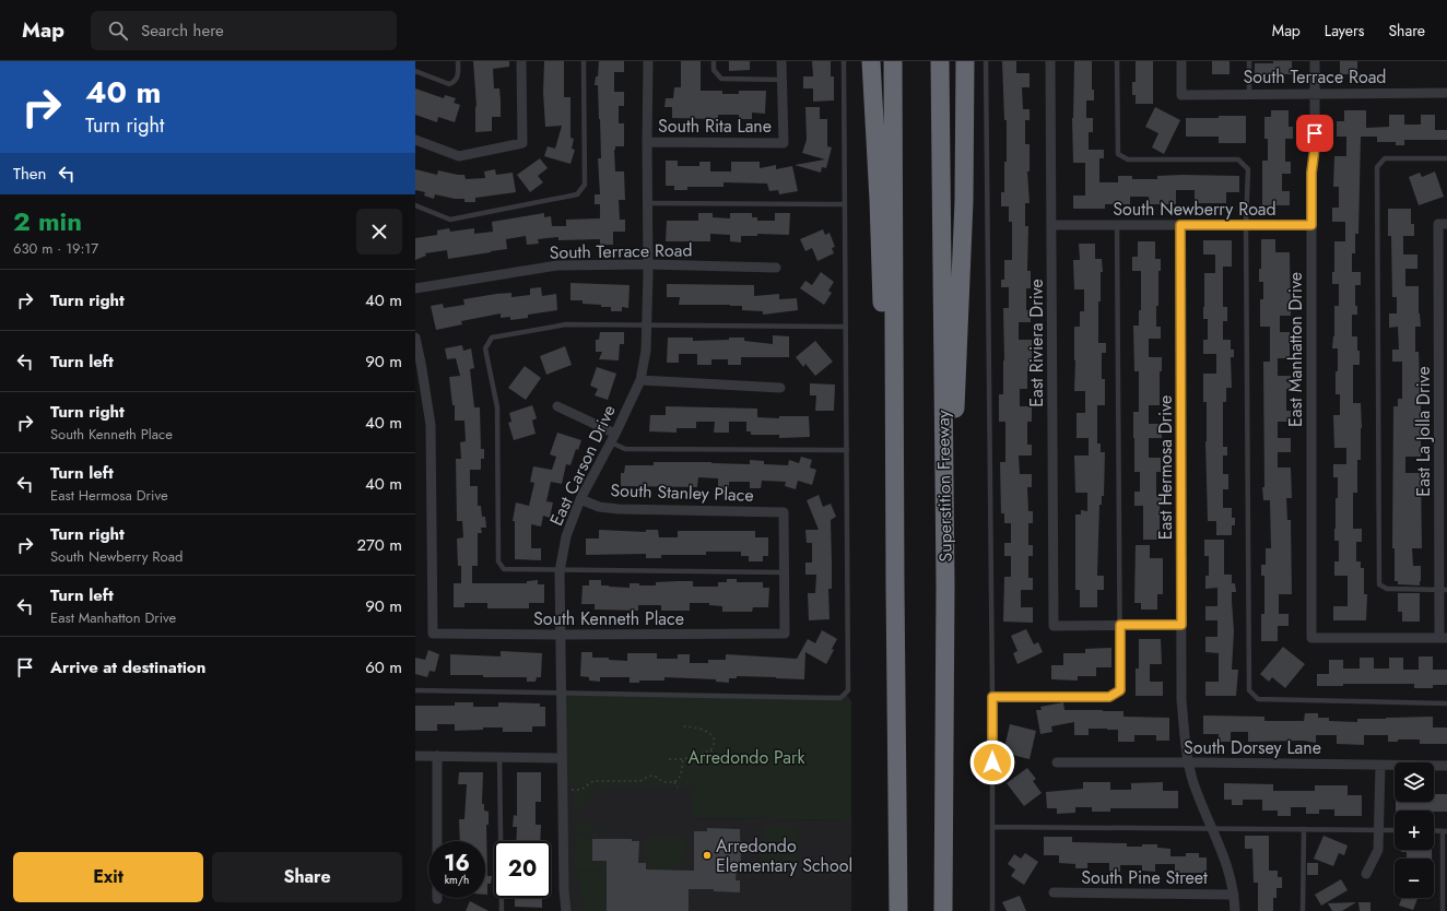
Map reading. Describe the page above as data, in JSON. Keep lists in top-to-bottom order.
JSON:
{
  "streets": {
    "highway": ["Superstition Freeway"],
    "street": [
      "South Terrace Road",
      "South Rita Lane",
      "South Newberry Road",
      "East Riviera Drive",
      "East Manhatton Drive",
      "East La Jolla Drive",
      "East Carson Drive",
      "East Hermosa Drive",
      "South Stanley Place",
      "South Kenneth Place",
      "South Dorsey Lane",
      "South Pine Street"
    ]
  },
  "crossings": [
    ["South Terrace Road", "East Manhatton Drive"],
    ["South Terrace Road", "East Carson Drive"],
    ["South Rita Lane", "East Carson Drive"],
    ["South Newberry Road", "East Riviera Drive"],
    ["South Newberry Road", "East Manhatton Drive"],
    ["South Newberry Road", "East Hermosa Drive"],
    ["East Manhatton Drive", "East La Jolla Drive"],
    ["East Carson Drive", "South Stanley Place"],
    ["East Carson Drive", "South Kenneth Place"],
    ["East Hermosa Drive", "South Dorsey Lane"],
    ["East Hermosa Drive", "South Pine Street"],
    ["South Stanley Place", "South Kenneth Place"]
  ],
  "parks": ["Arredondo Park"],
  "places": ["Arredondo Elementary School"],
  "page": {
    "header": "Map",
    "search": "Search here",
    "nav": ["Map", "Layers", "Share"],
    "turn": ["40 m", "Turn right"],
    "then": "Then",
    "heading": ["2 min", "630 m · 19:17"],
    "list": [
      {
        "name": "Turn right",
        "value": "40 m"
      },
      {
        "name": "Turn left",
        "value": "90 m"
      },
      {
        "name": "Turn right",
        "note": "South Kenneth Place",
        "value": "40 m"
      },
      {
        "name": "Turn left",
        "note": "East Hermosa Drive",
        "value": "40 m"
      },
      {
        "name": "Turn right",
        "note": "South Newberry Road",
        "value": "270 m"
      },
      {
        "name": "Turn left",
        "note": "East Manhatton Drive",
        "value": "90 m"
      },
      {
        "name": "Arrive at destination",
        "value": "60 m"
      }
    ],
    "map_buttons": ["+", "−"],
    "speed": "16 km/h",
    "limit": "20",
    "buttons": ["Exit", "Share"]
  }
}
